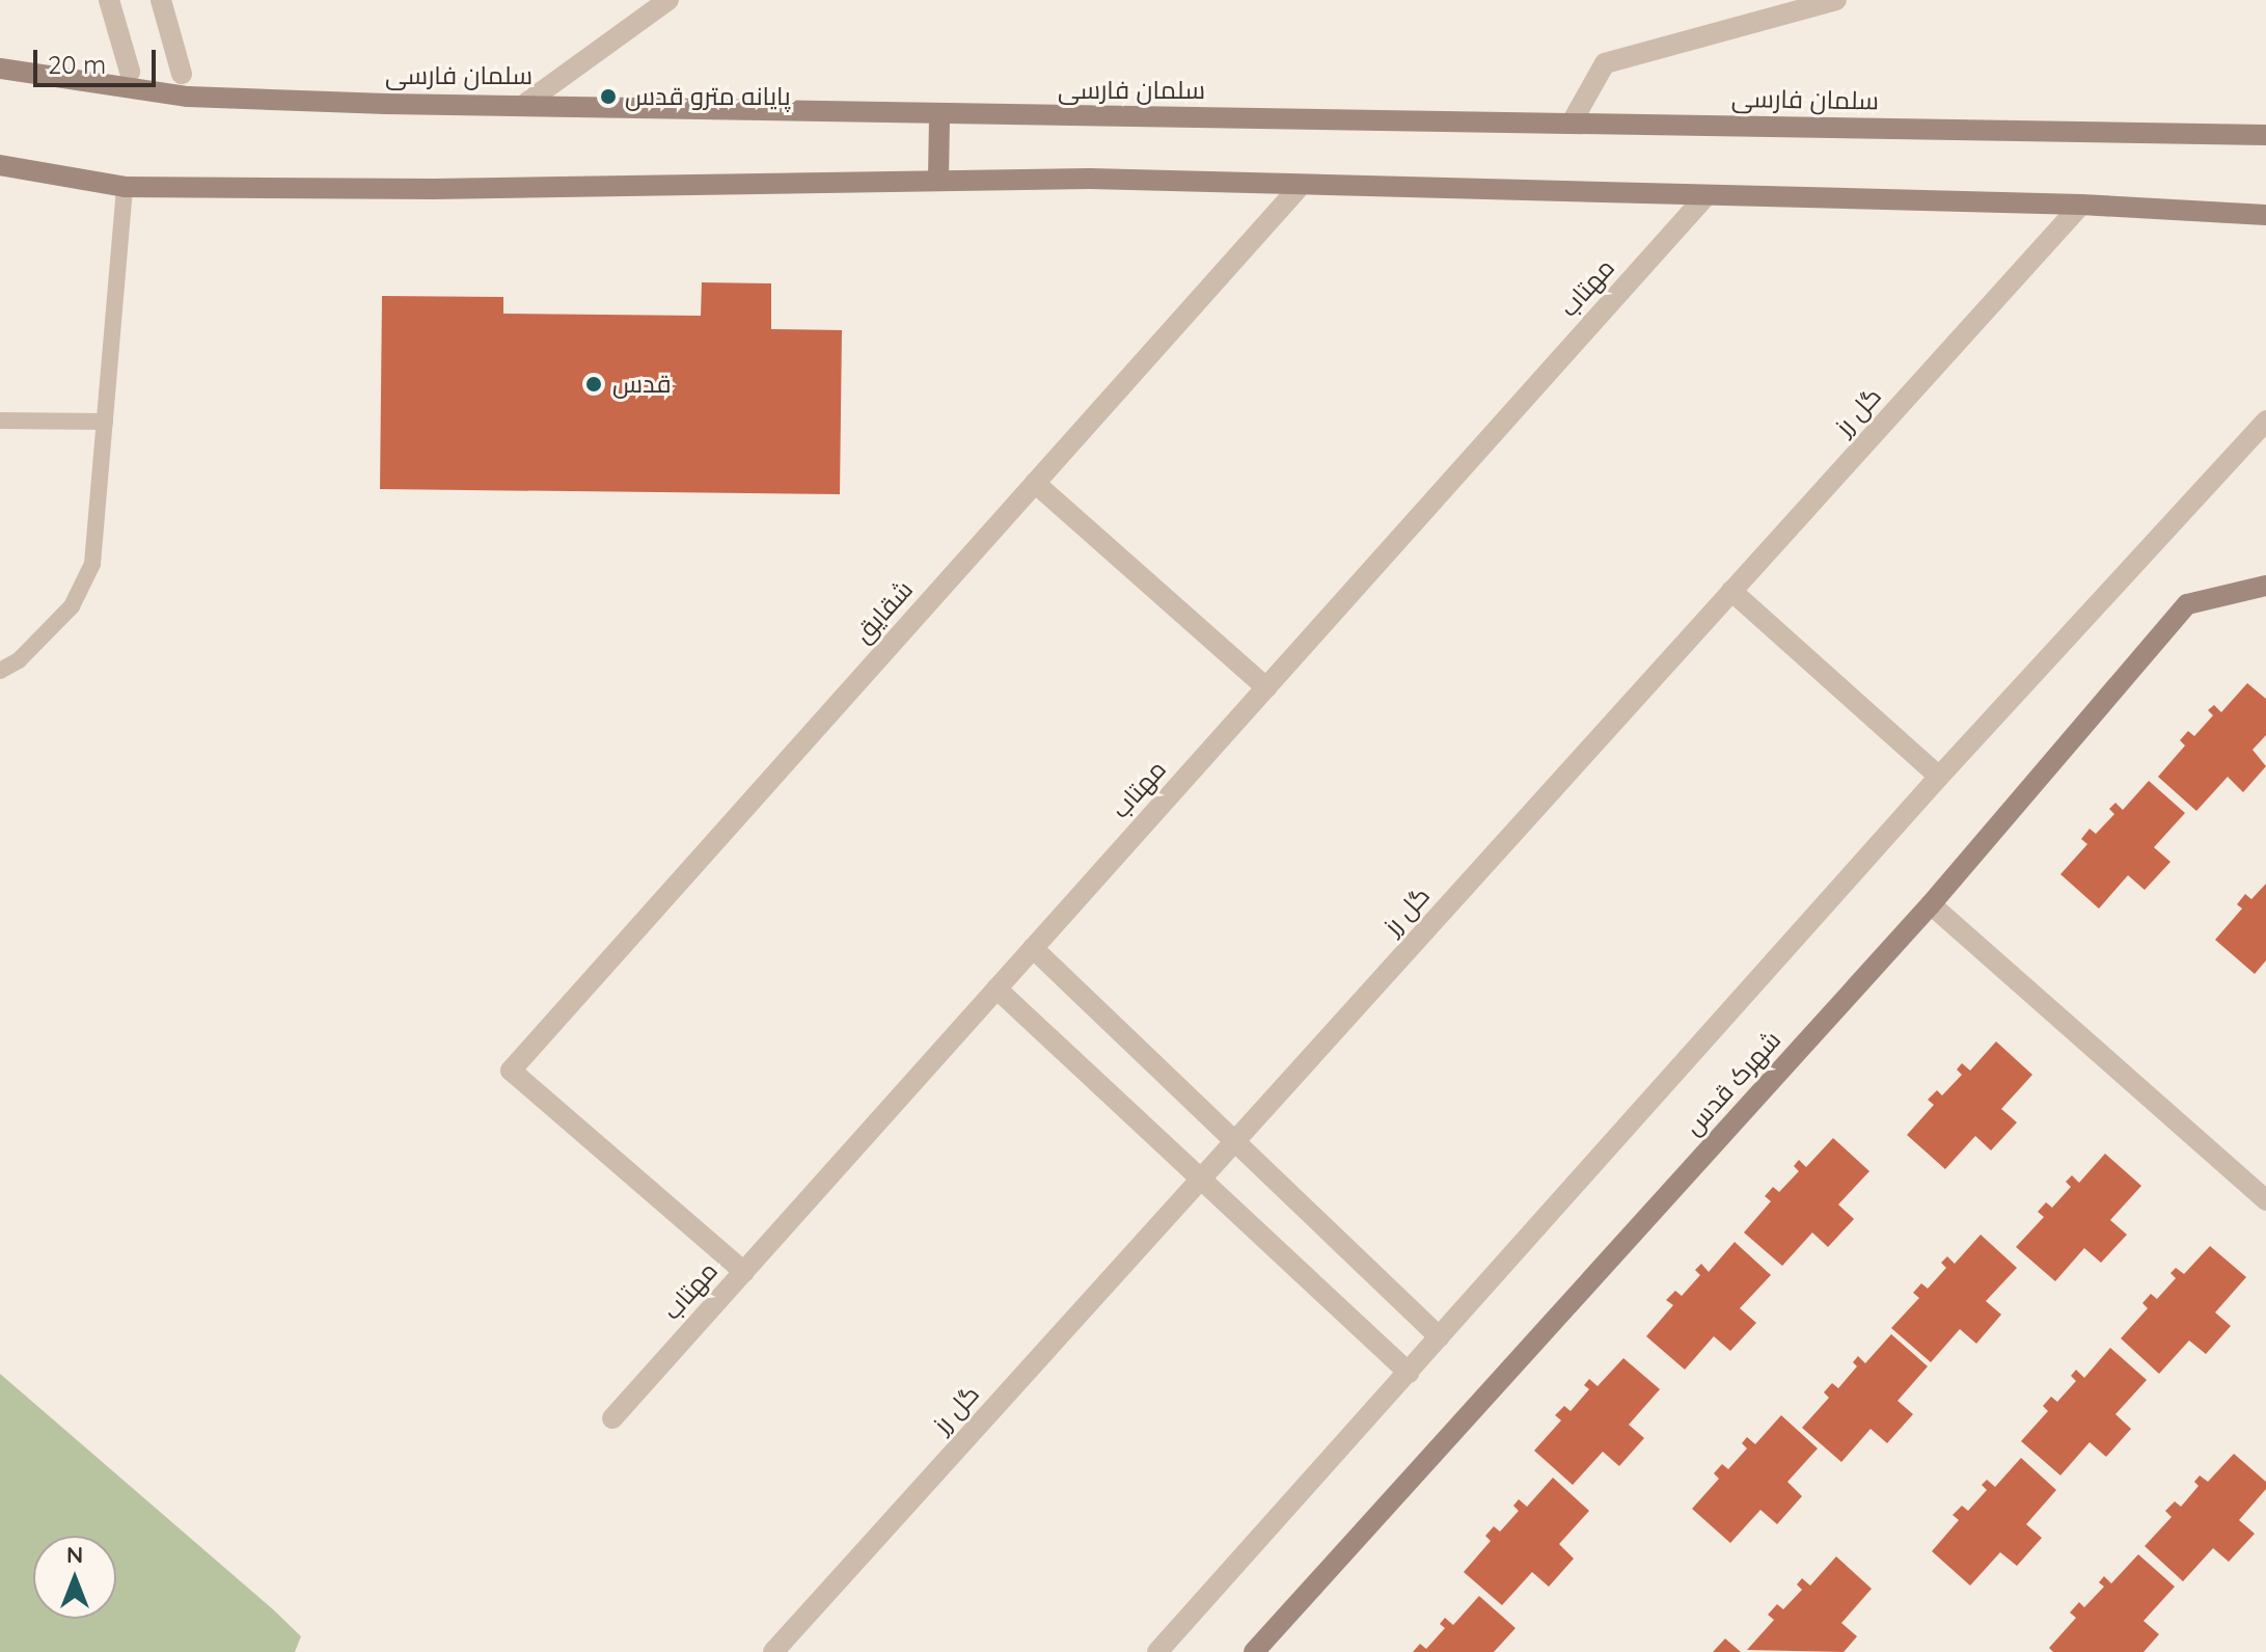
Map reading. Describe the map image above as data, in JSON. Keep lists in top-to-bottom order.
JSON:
{
  "streets": {
    "main road": ["سلمان فارسی", "شهرک قدس"],
    "street": ["مهتاب", "گل رز", "شقايق"]
  },
  "crossings": [
    ["مهتاب", "شقايق"]
  ],
  "places": ["پایانه مترو قدس", "قدس"],
  "scale_bar": "20 m",
  "north": "top"
}
